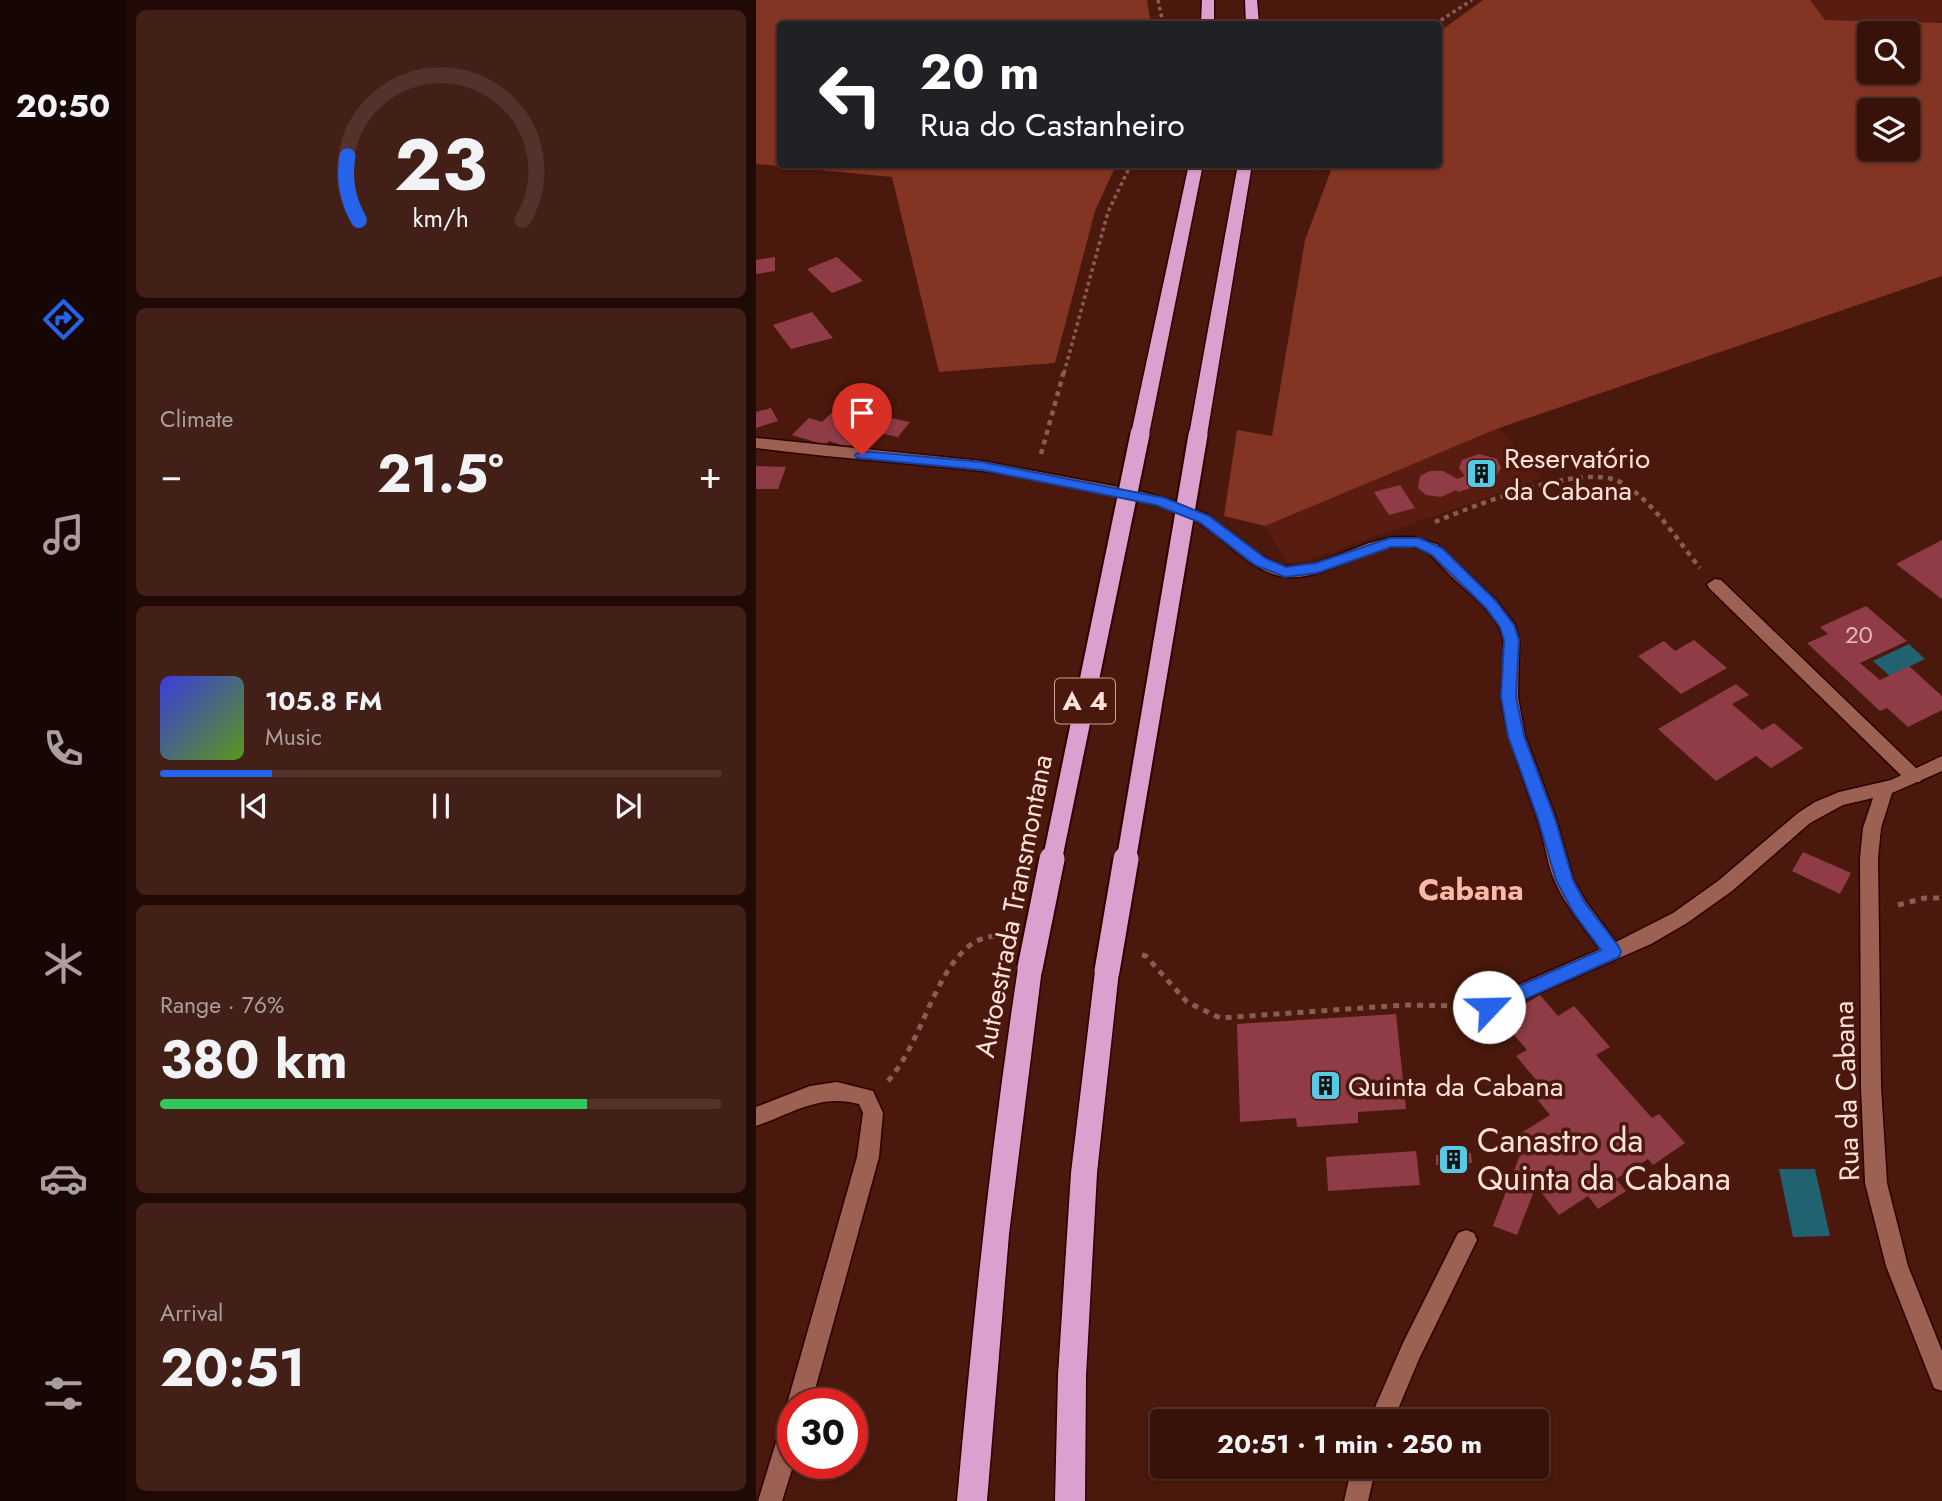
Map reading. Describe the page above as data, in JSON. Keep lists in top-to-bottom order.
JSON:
{
  "streets": {
    "highway": ["A 4", "Autoestrada Transmontana"],
    "street": ["Rua da Cabana"]
  },
  "districts": ["Cabana"],
  "places": {
    "building": ["Reservatório da Cabana", "Quinta da Cabana", "Canastro da Quinta da Cabana"]
  },
  "house_numbers": ["20"],
  "page": {
    "tabs": "20:50",
    "turn": ["20 m", "Rua do Castanheiro"],
    "tile": [
      "Climate",
      ["Range · 76%", "380 km"],
      ["Arrival", "20:51"]
    ],
    "heat": ["−", "21.5°", "+"],
    "song": ["105.8 FM", "Music"],
    "limit": "30",
    "trip": "20:51 · 1 min · 250 m",
    "gauge": ["23", "km/h"]
  }
}
